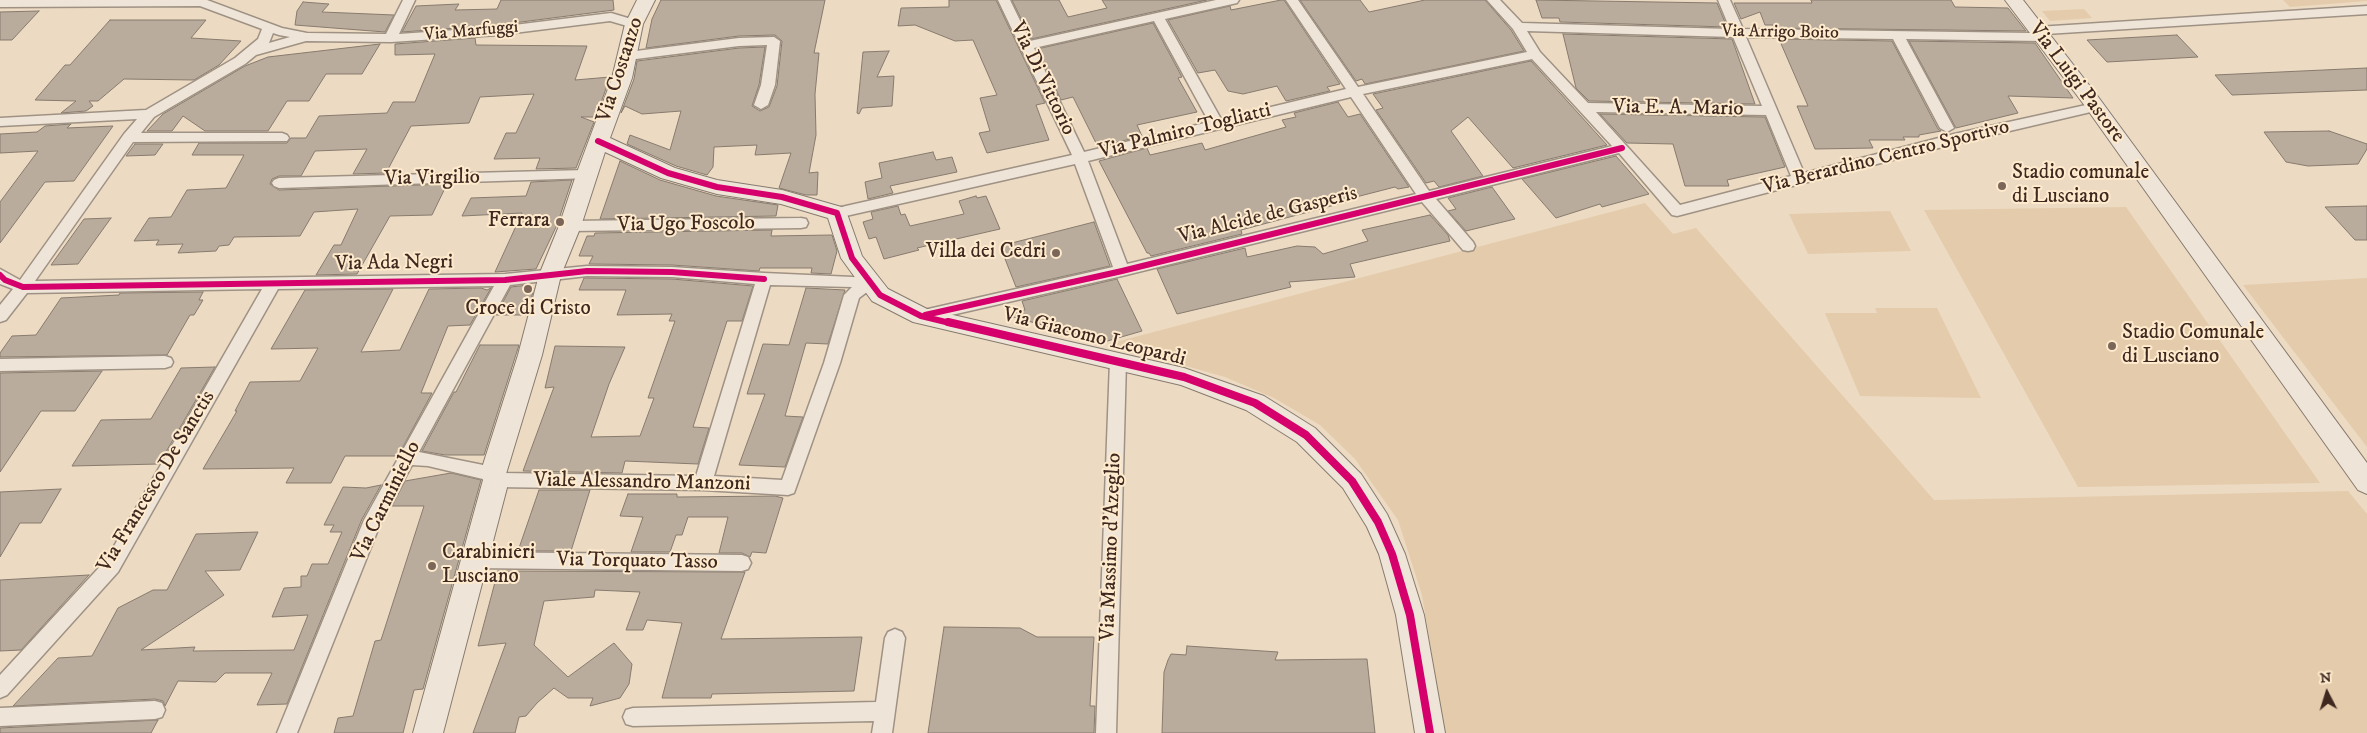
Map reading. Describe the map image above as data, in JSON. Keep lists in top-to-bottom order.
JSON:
{
  "streets": {
    "street": [
      "Via Marfuggi",
      "Via Arrigo Boito",
      "Via Costanzo",
      "Via Di Vittorio",
      "Via Luigi Pastore",
      "Via E. A. Mario",
      "Via Palmiro Togliatti",
      "Via Berardino Centro Sportivo",
      "Via Virgilio",
      "Via Alcide de Gasperis",
      "Via Ugo Foscolo",
      "Via Ada Negri",
      "Via Giacomo Leopardi",
      "Via Francesco De Sanctis",
      "Viale Alessandro Manzoni",
      "Via Carminiello",
      "Via Massimo d'Azeglio",
      "Via Torquato Tasso"
    ]
  },
  "crossings": [
    ["Via Marfuggi", "Via Costanzo"],
    ["Via Arrigo Boito", "Via Luigi Pastore"],
    ["Via Di Vittorio", "Via Palmiro Togliatti"],
    ["Via Di Vittorio", "Via Alcide de Gasperis"],
    ["Via Luigi Pastore", "Via Berardino Centro Sportivo"],
    ["Via Palmiro Togliatti", "Via Giacomo Leopardi"],
    ["Via Berardino Centro Sportivo", "Via Alcide de Gasperis"],
    ["Via Alcide de Gasperis", "Via Giacomo Leopardi"],
    ["Via Ada Negri", "Via Giacomo Leopardi"],
    ["Via Ada Negri", "Via Francesco De Sanctis"],
    ["Via Ada Negri", "Viale Alessandro Manzoni"],
    ["Via Ada Negri", "Via Carminiello"],
    ["Via Giacomo Leopardi", "Viale Alessandro Manzoni"],
    ["Via Giacomo Leopardi", "Via Massimo d'Azeglio"],
    ["Viale Alessandro Manzoni", "Via Carminiello"]
  ],
  "places": [
    "Stadio comunale di Lusciano",
    "Ferrara",
    "Villa dei Cedri",
    "Croce di Cristo",
    "Stadio Comunale di Lusciano",
    "Carabinieri Lusciano"
  ],
  "north": "top"
}
